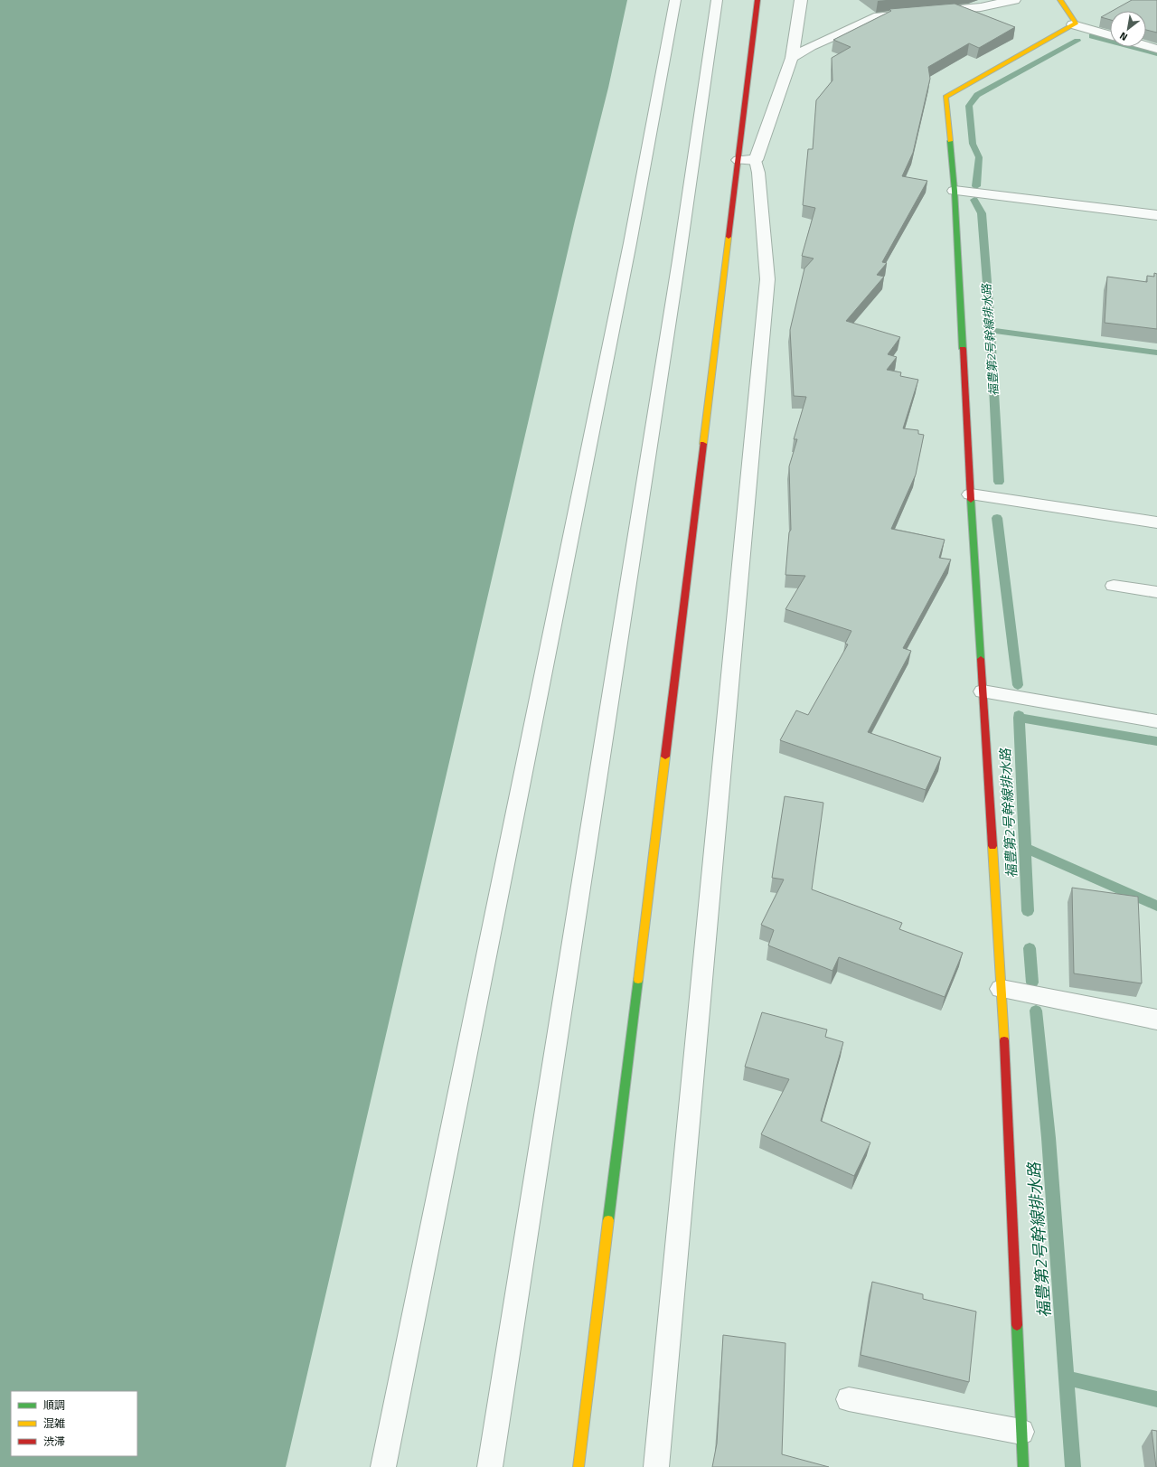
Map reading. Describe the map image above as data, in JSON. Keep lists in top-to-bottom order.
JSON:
{
  "water": ["福豊第2号幹線排水路"],
  "legend": ["順調", "混雑", "渋滞"],
  "north": "bottom left"
}
